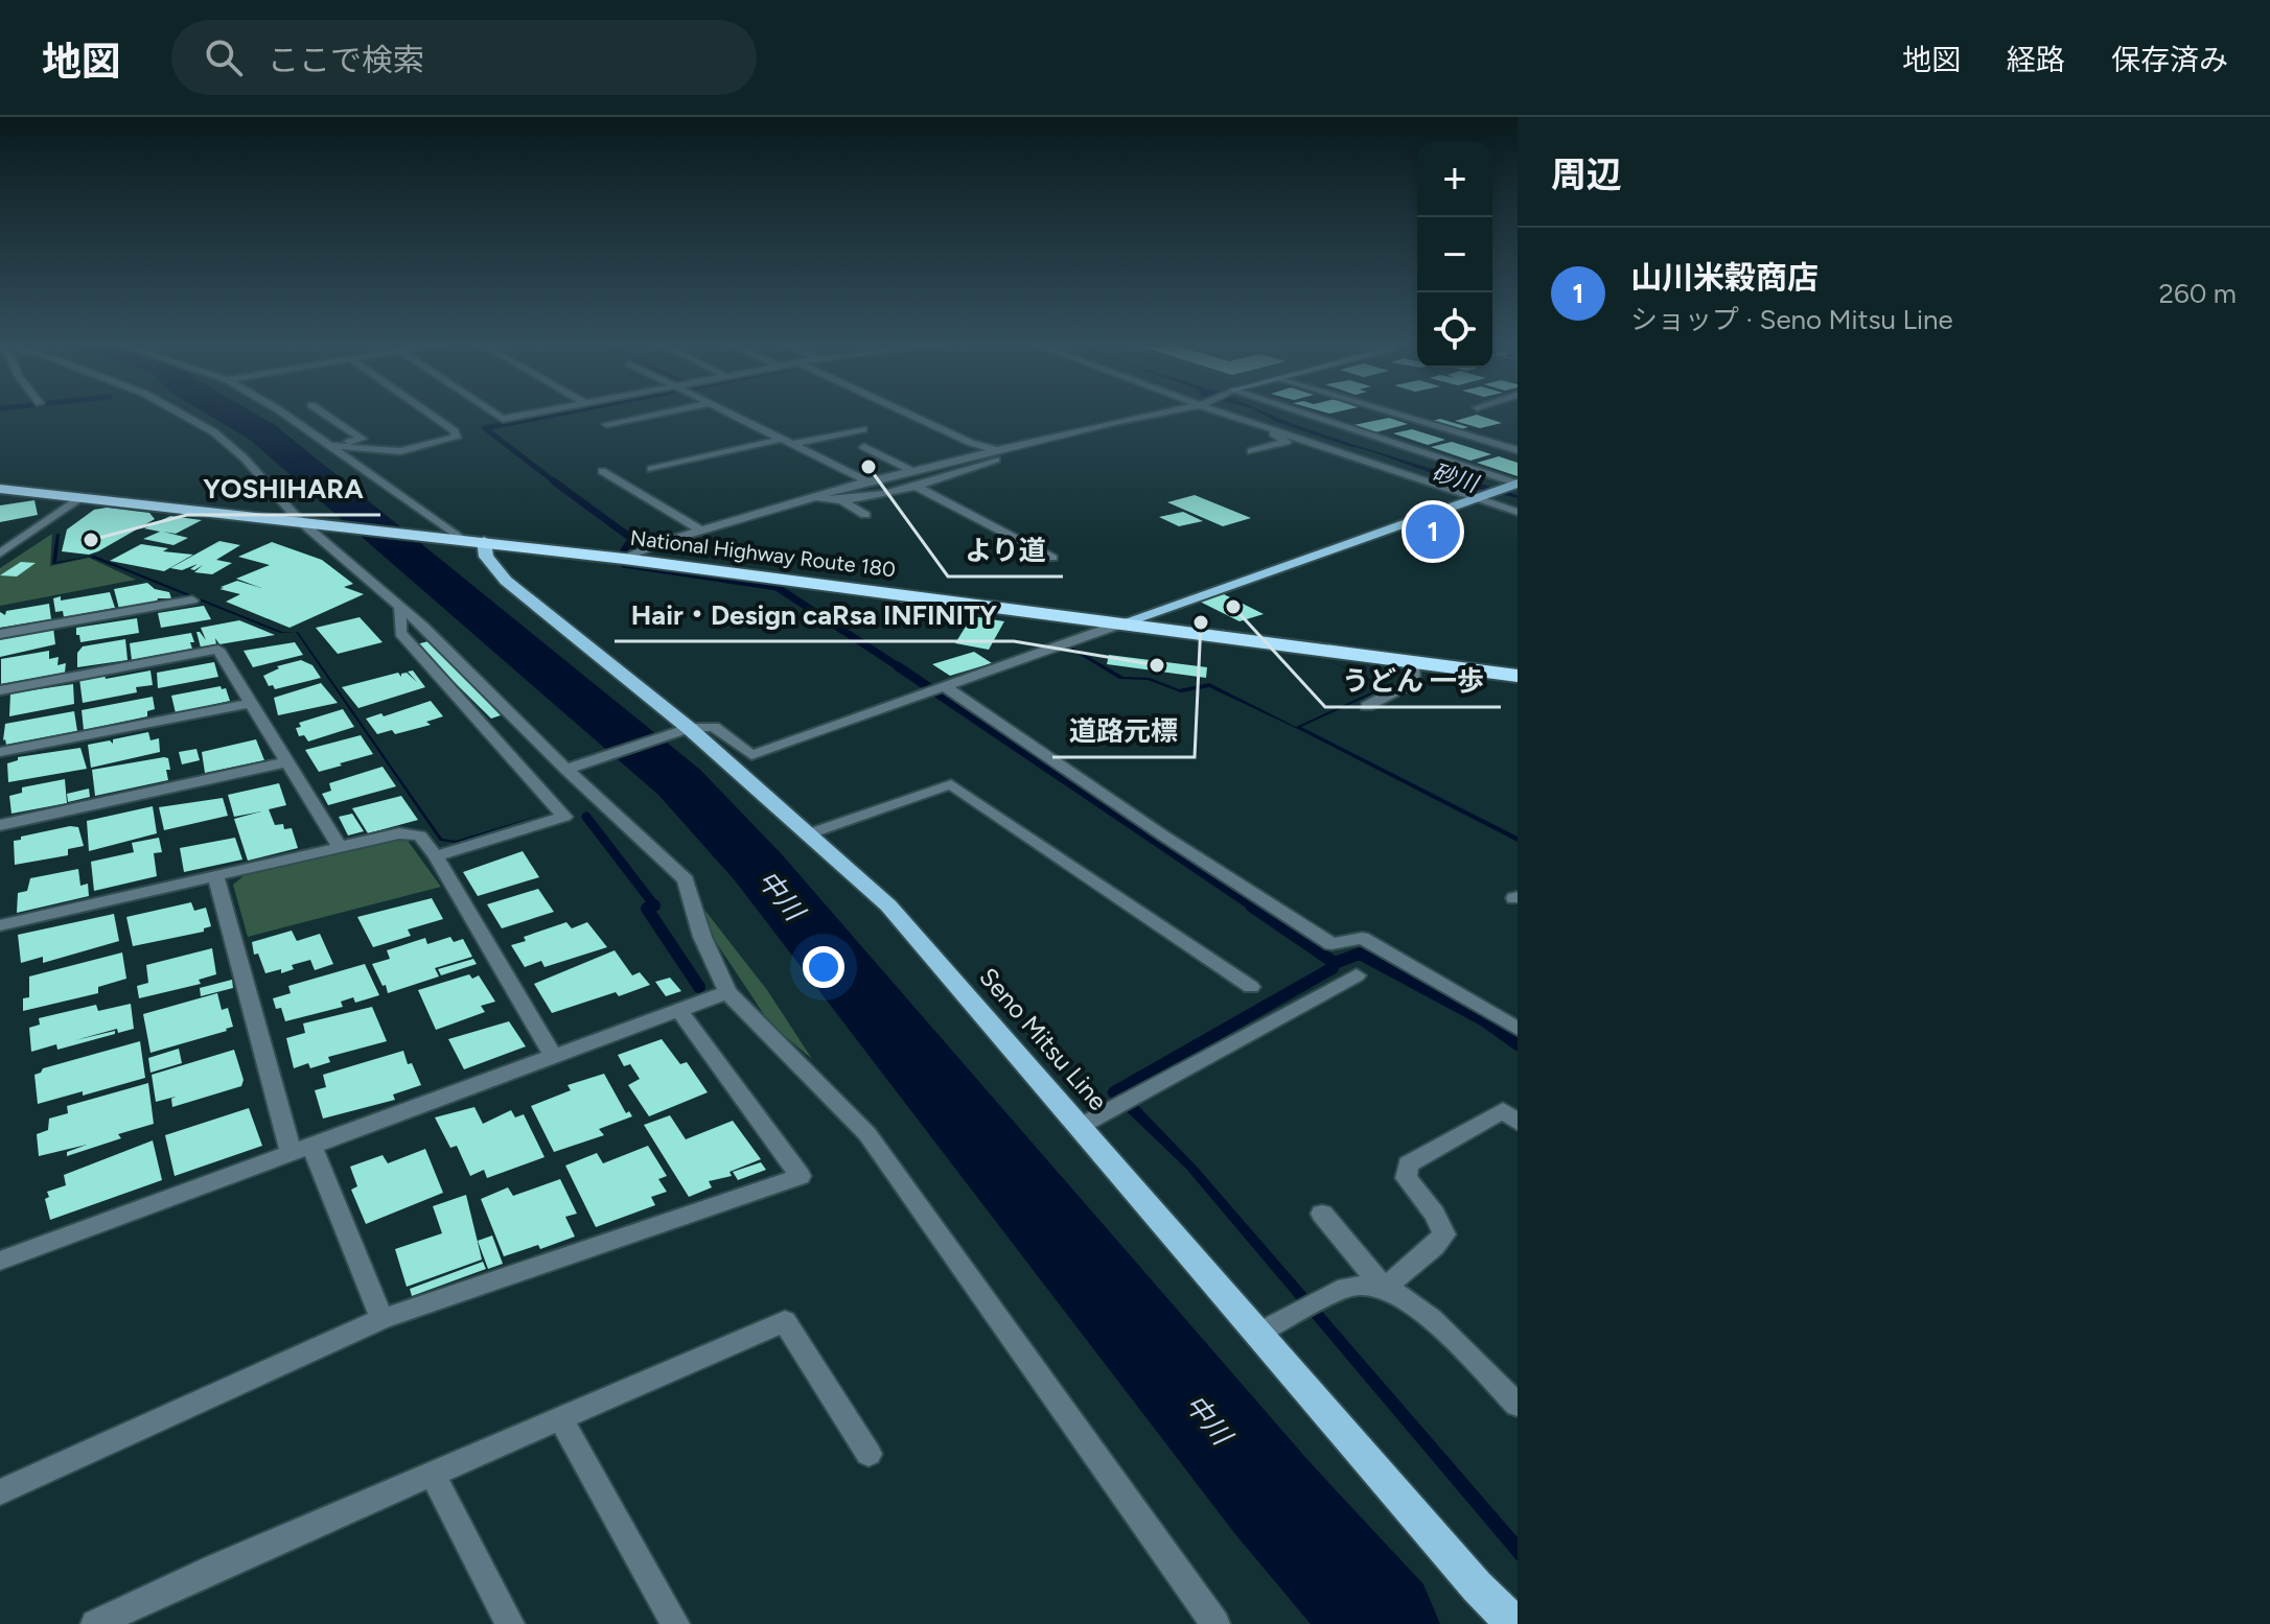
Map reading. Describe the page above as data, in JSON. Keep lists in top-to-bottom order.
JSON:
{
  "streets": {
    "highway": ["National Highway Route 180"],
    "main road": ["Seno Mitsu Line"]
  },
  "crossings": [
    ["National Highway Route 180", "Seno Mitsu Line"]
  ],
  "water": ["砂川", "中川"],
  "places": [
    "より道",
    "YOSHIHARA",
    "うどん 一歩",
    "道路元標",
    "Hair・Design caRsa INFINITY"
  ],
  "page": {
    "header": "地図",
    "search": "ここで検索",
    "nav": ["地図", "経路", "保存済み"],
    "heading": "周辺",
    "map_buttons": ["+", "−"],
    "list": [
      {
        "mark": "1",
        "name": "山川米穀商店",
        "note": "ショップ · Seno Mitsu Line",
        "value": "260 m"
      }
    ],
    "pins": "1"
  }
}
